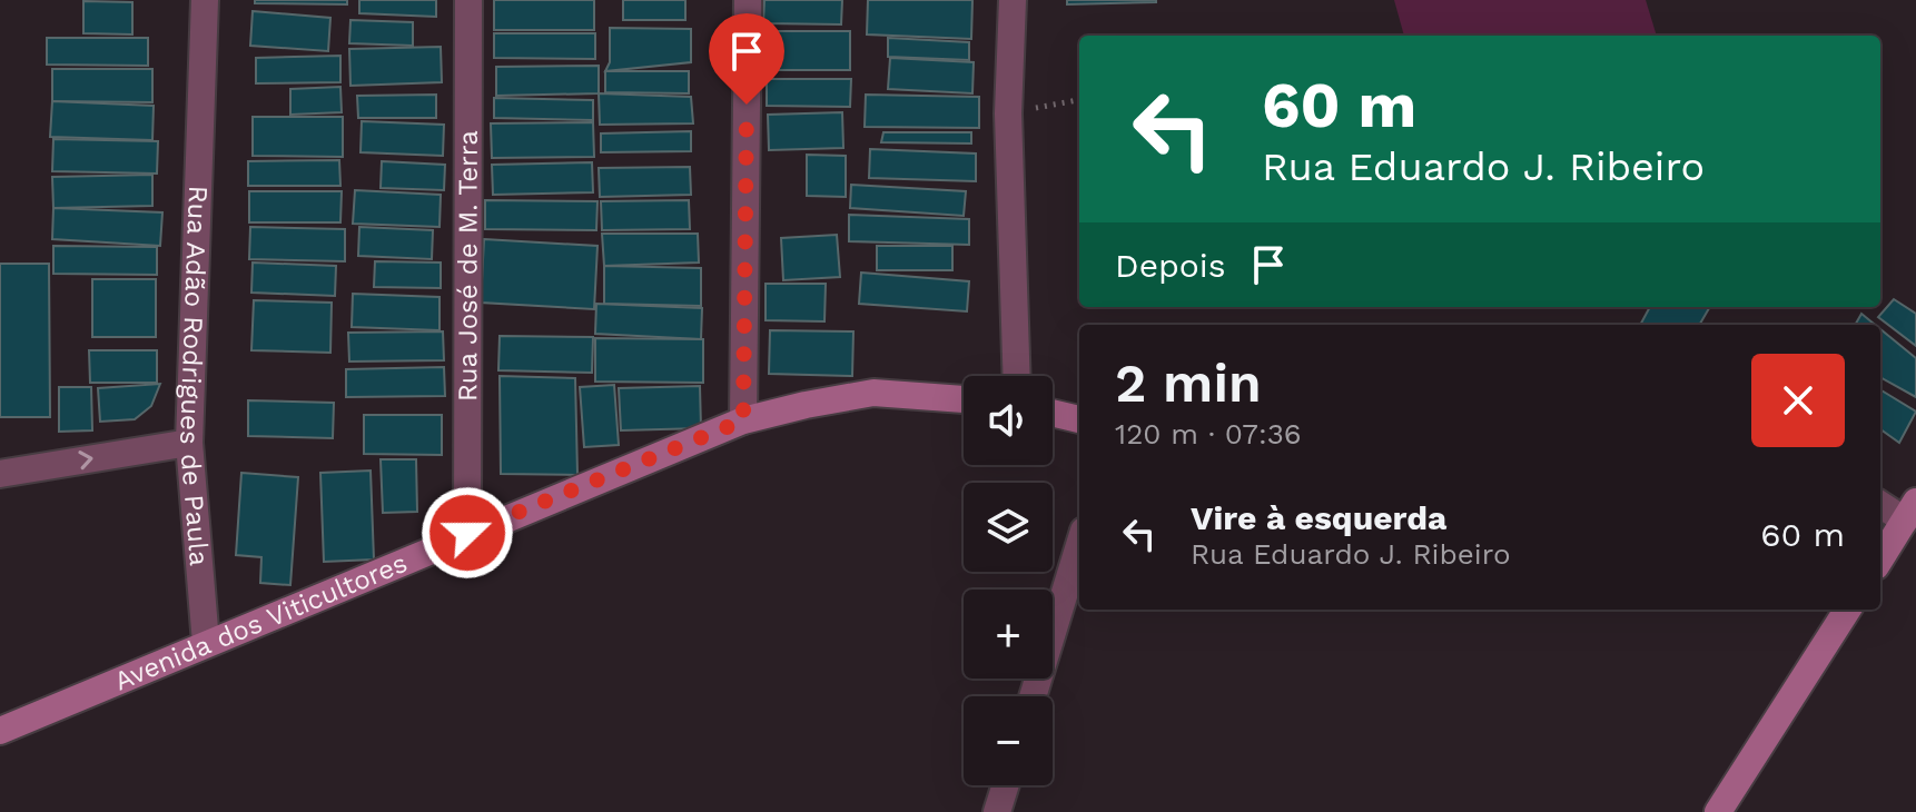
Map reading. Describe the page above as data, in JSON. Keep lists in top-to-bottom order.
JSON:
{
  "streets": {
    "main road": ["Avenida dos Viticultores"],
    "street": ["Rua José de M. Terra", "Rua Adão Rodrigues de Paula"]
  },
  "crossings": [
    ["Rua José de M. Terra", "Avenida dos Viticultores"],
    ["Rua Adão Rodrigues de Paula", "Avenida dos Viticultores"]
  ],
  "page": {
    "turn": ["60 m", "Rua Eduardo J. Ribeiro"],
    "then": "Depois",
    "heading": ["2 min", "120 m · 07:36"],
    "map_buttons": ["+", "−"],
    "list": [
      {
        "name": "Vire à esquerda",
        "note": "Rua Eduardo J. Ribeiro",
        "value": "60 m"
      }
    ]
  }
}
